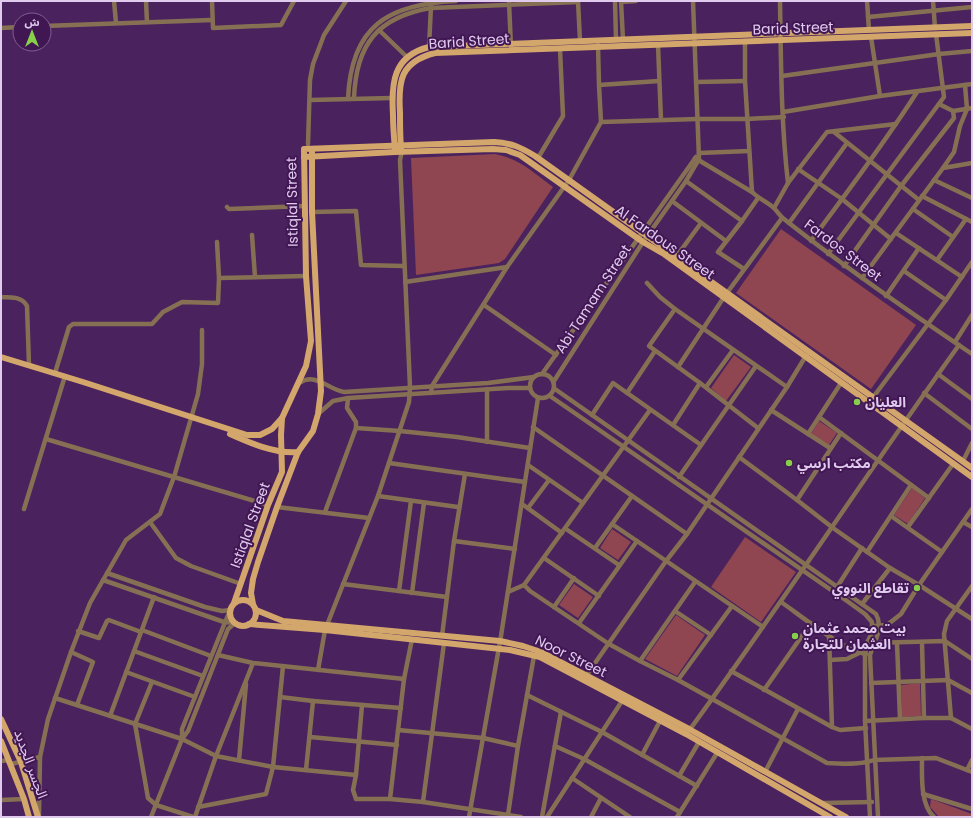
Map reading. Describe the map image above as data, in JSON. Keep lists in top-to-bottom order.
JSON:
{
  "streets": {
    "main road": [
      "Barid Street",
      "Istiqlal Street",
      "Al Fardous Street",
      "Noor Street",
      "الجسر الجديد"
    ],
    "street": ["Fardos Street", "Abi Tamam Street"]
  },
  "crossings": [
    ["Barid Street", "Al Fardous Street"],
    ["Barid Street", "Noor Street"],
    ["Istiqlal Street", "Al Fardous Street"],
    ["Istiqlal Street", "Noor Street"],
    ["Al Fardous Street", "Abi Tamam Street"],
    ["Fardos Street", "Abi Tamam Street"]
  ],
  "places": [
    "العليان",
    "مكتب ارسي",
    "تقاطع النووي",
    "بيت محمد عثمان العثمان للتجارة"
  ],
  "north": "top"
}
